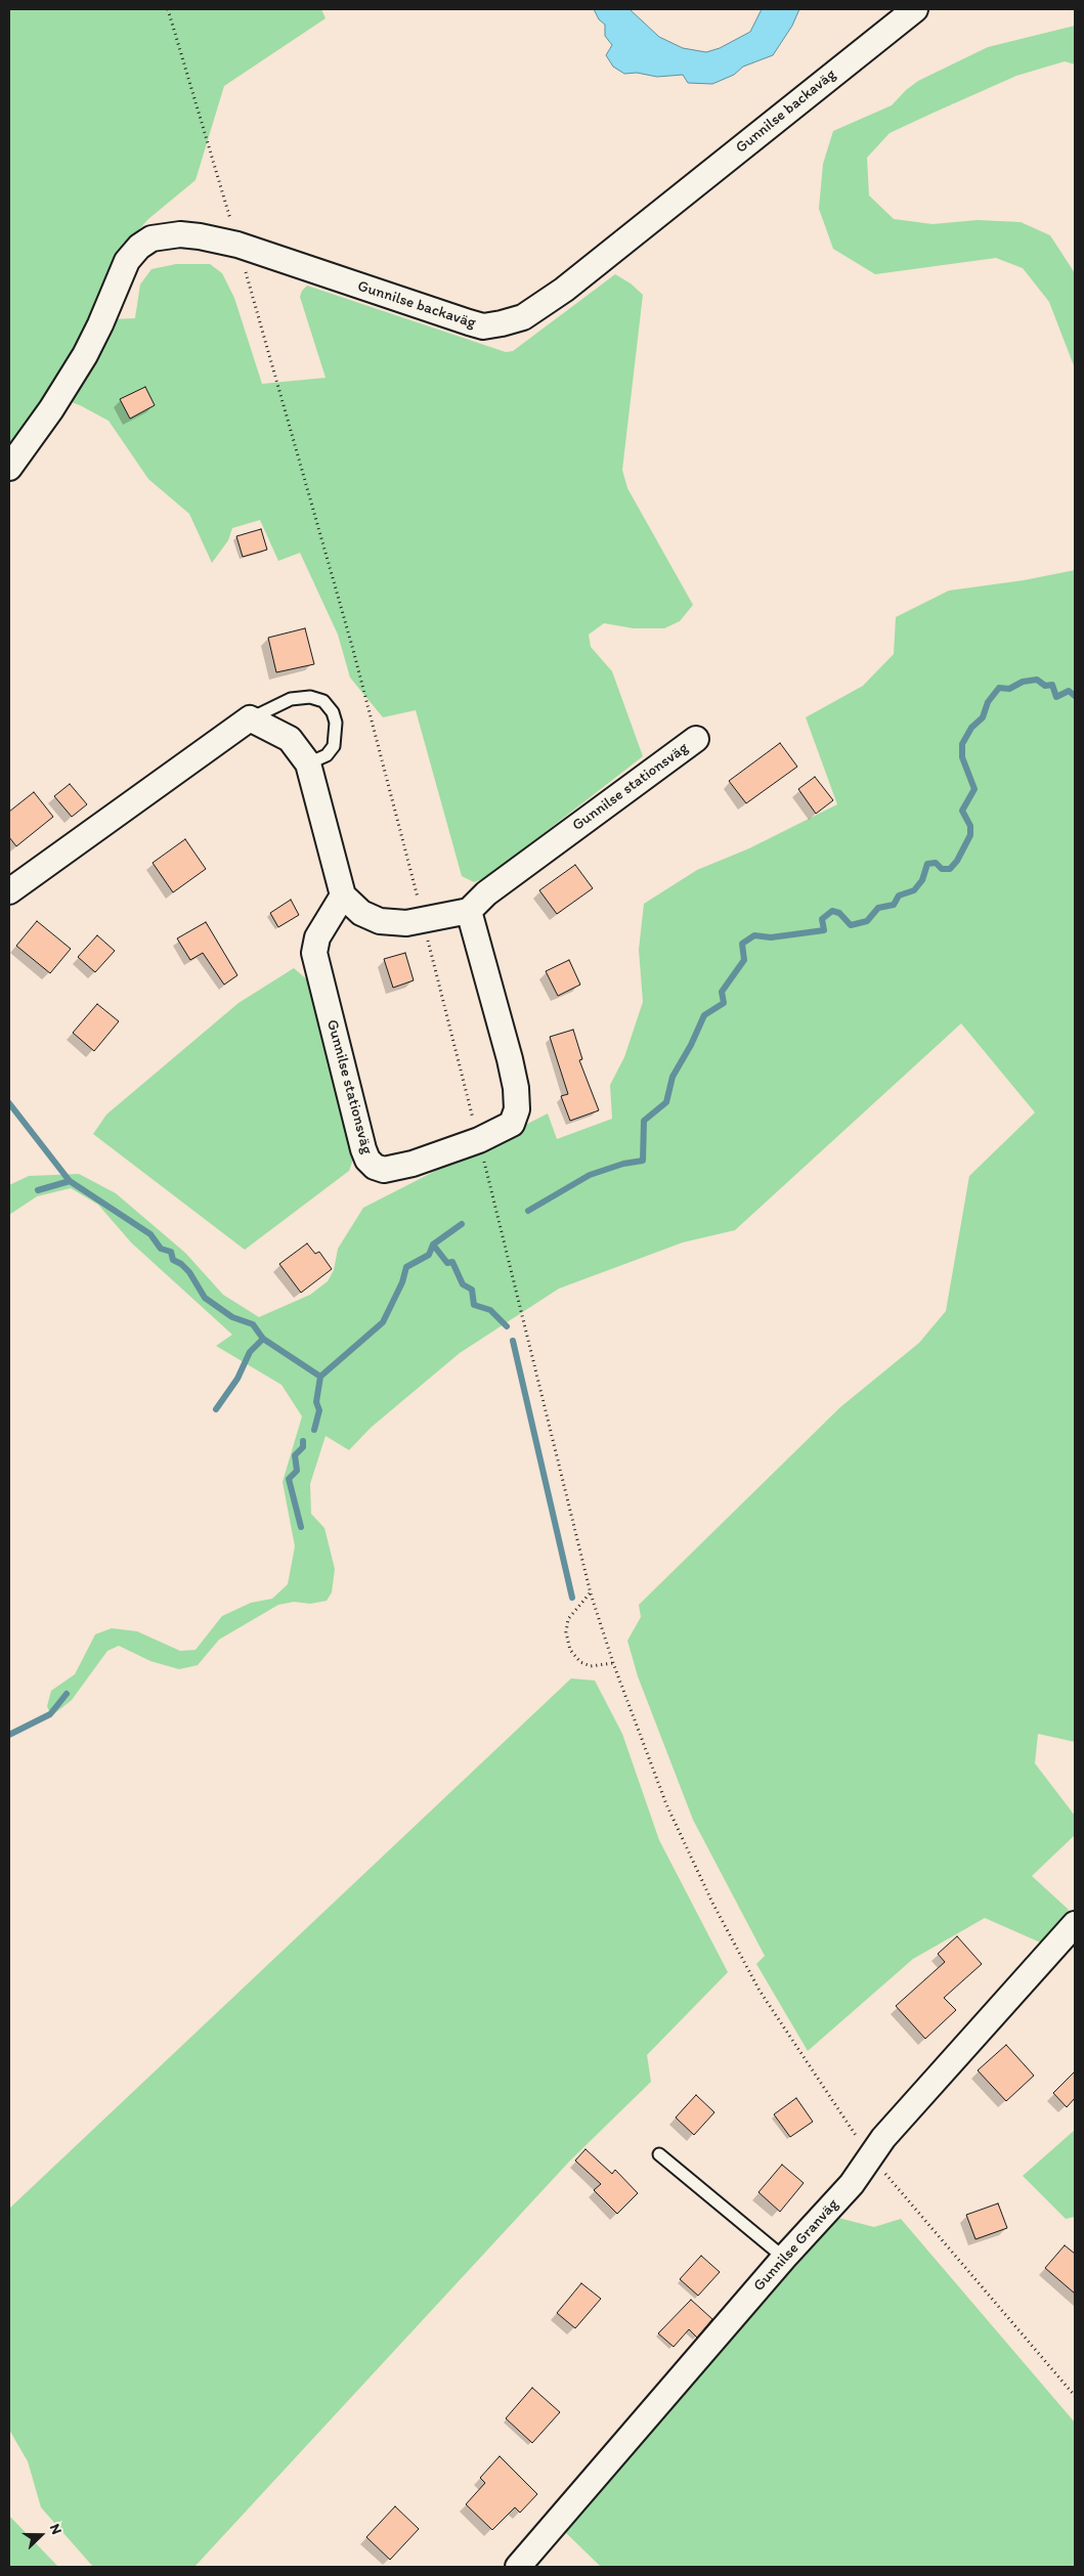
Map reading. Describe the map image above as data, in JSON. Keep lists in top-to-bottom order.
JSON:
{
  "streets": {
    "street": ["Gunnilse backaväg", "Gunnilse stationsväg", "Gunnilse Granväg"]
  },
  "north": "right"
}
